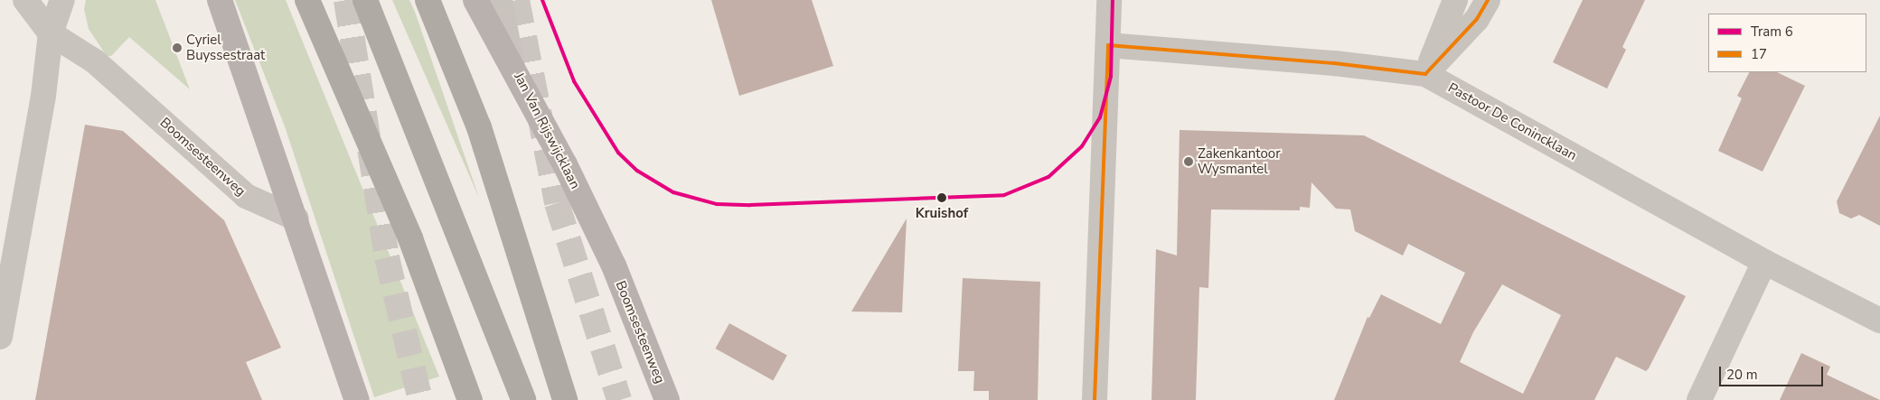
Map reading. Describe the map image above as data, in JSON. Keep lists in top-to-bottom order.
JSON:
{
  "streets": {
    "main road": ["Jan Van Rijswijcklaan", "Boomsesteenweg"],
    "street": ["Pastoor De Conincklaan"]
  },
  "crossings": [
    ["Jan Van Rijswijcklaan", "Boomsesteenweg"]
  ],
  "places": ["Cyriel Buyssestraat", "Zakenkantoor Wysmantel", "Kruishof"],
  "lines": ["tram line 6", "transit line 17"],
  "legend": ["Tram 6", "17"],
  "scale_bar": "20 m"
}
